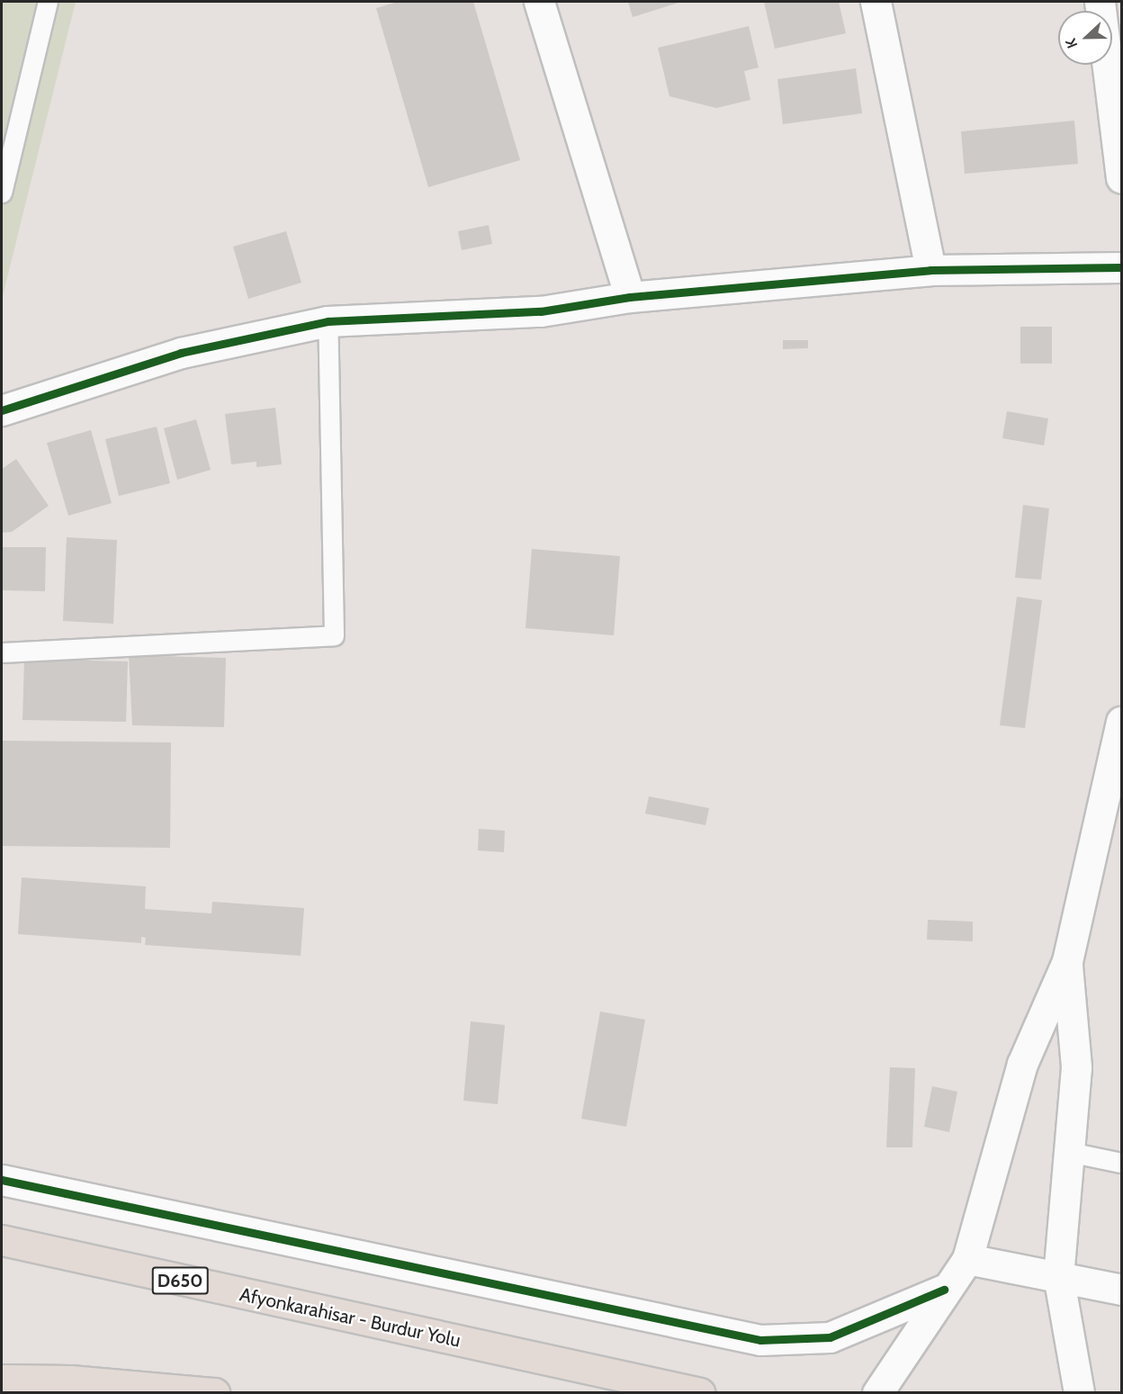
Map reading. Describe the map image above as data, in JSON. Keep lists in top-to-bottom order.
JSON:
{
  "streets": {
    "highway": ["D650", "Afyonkarahisar - Burdur Yolu"]
  },
  "north": "left"
}
